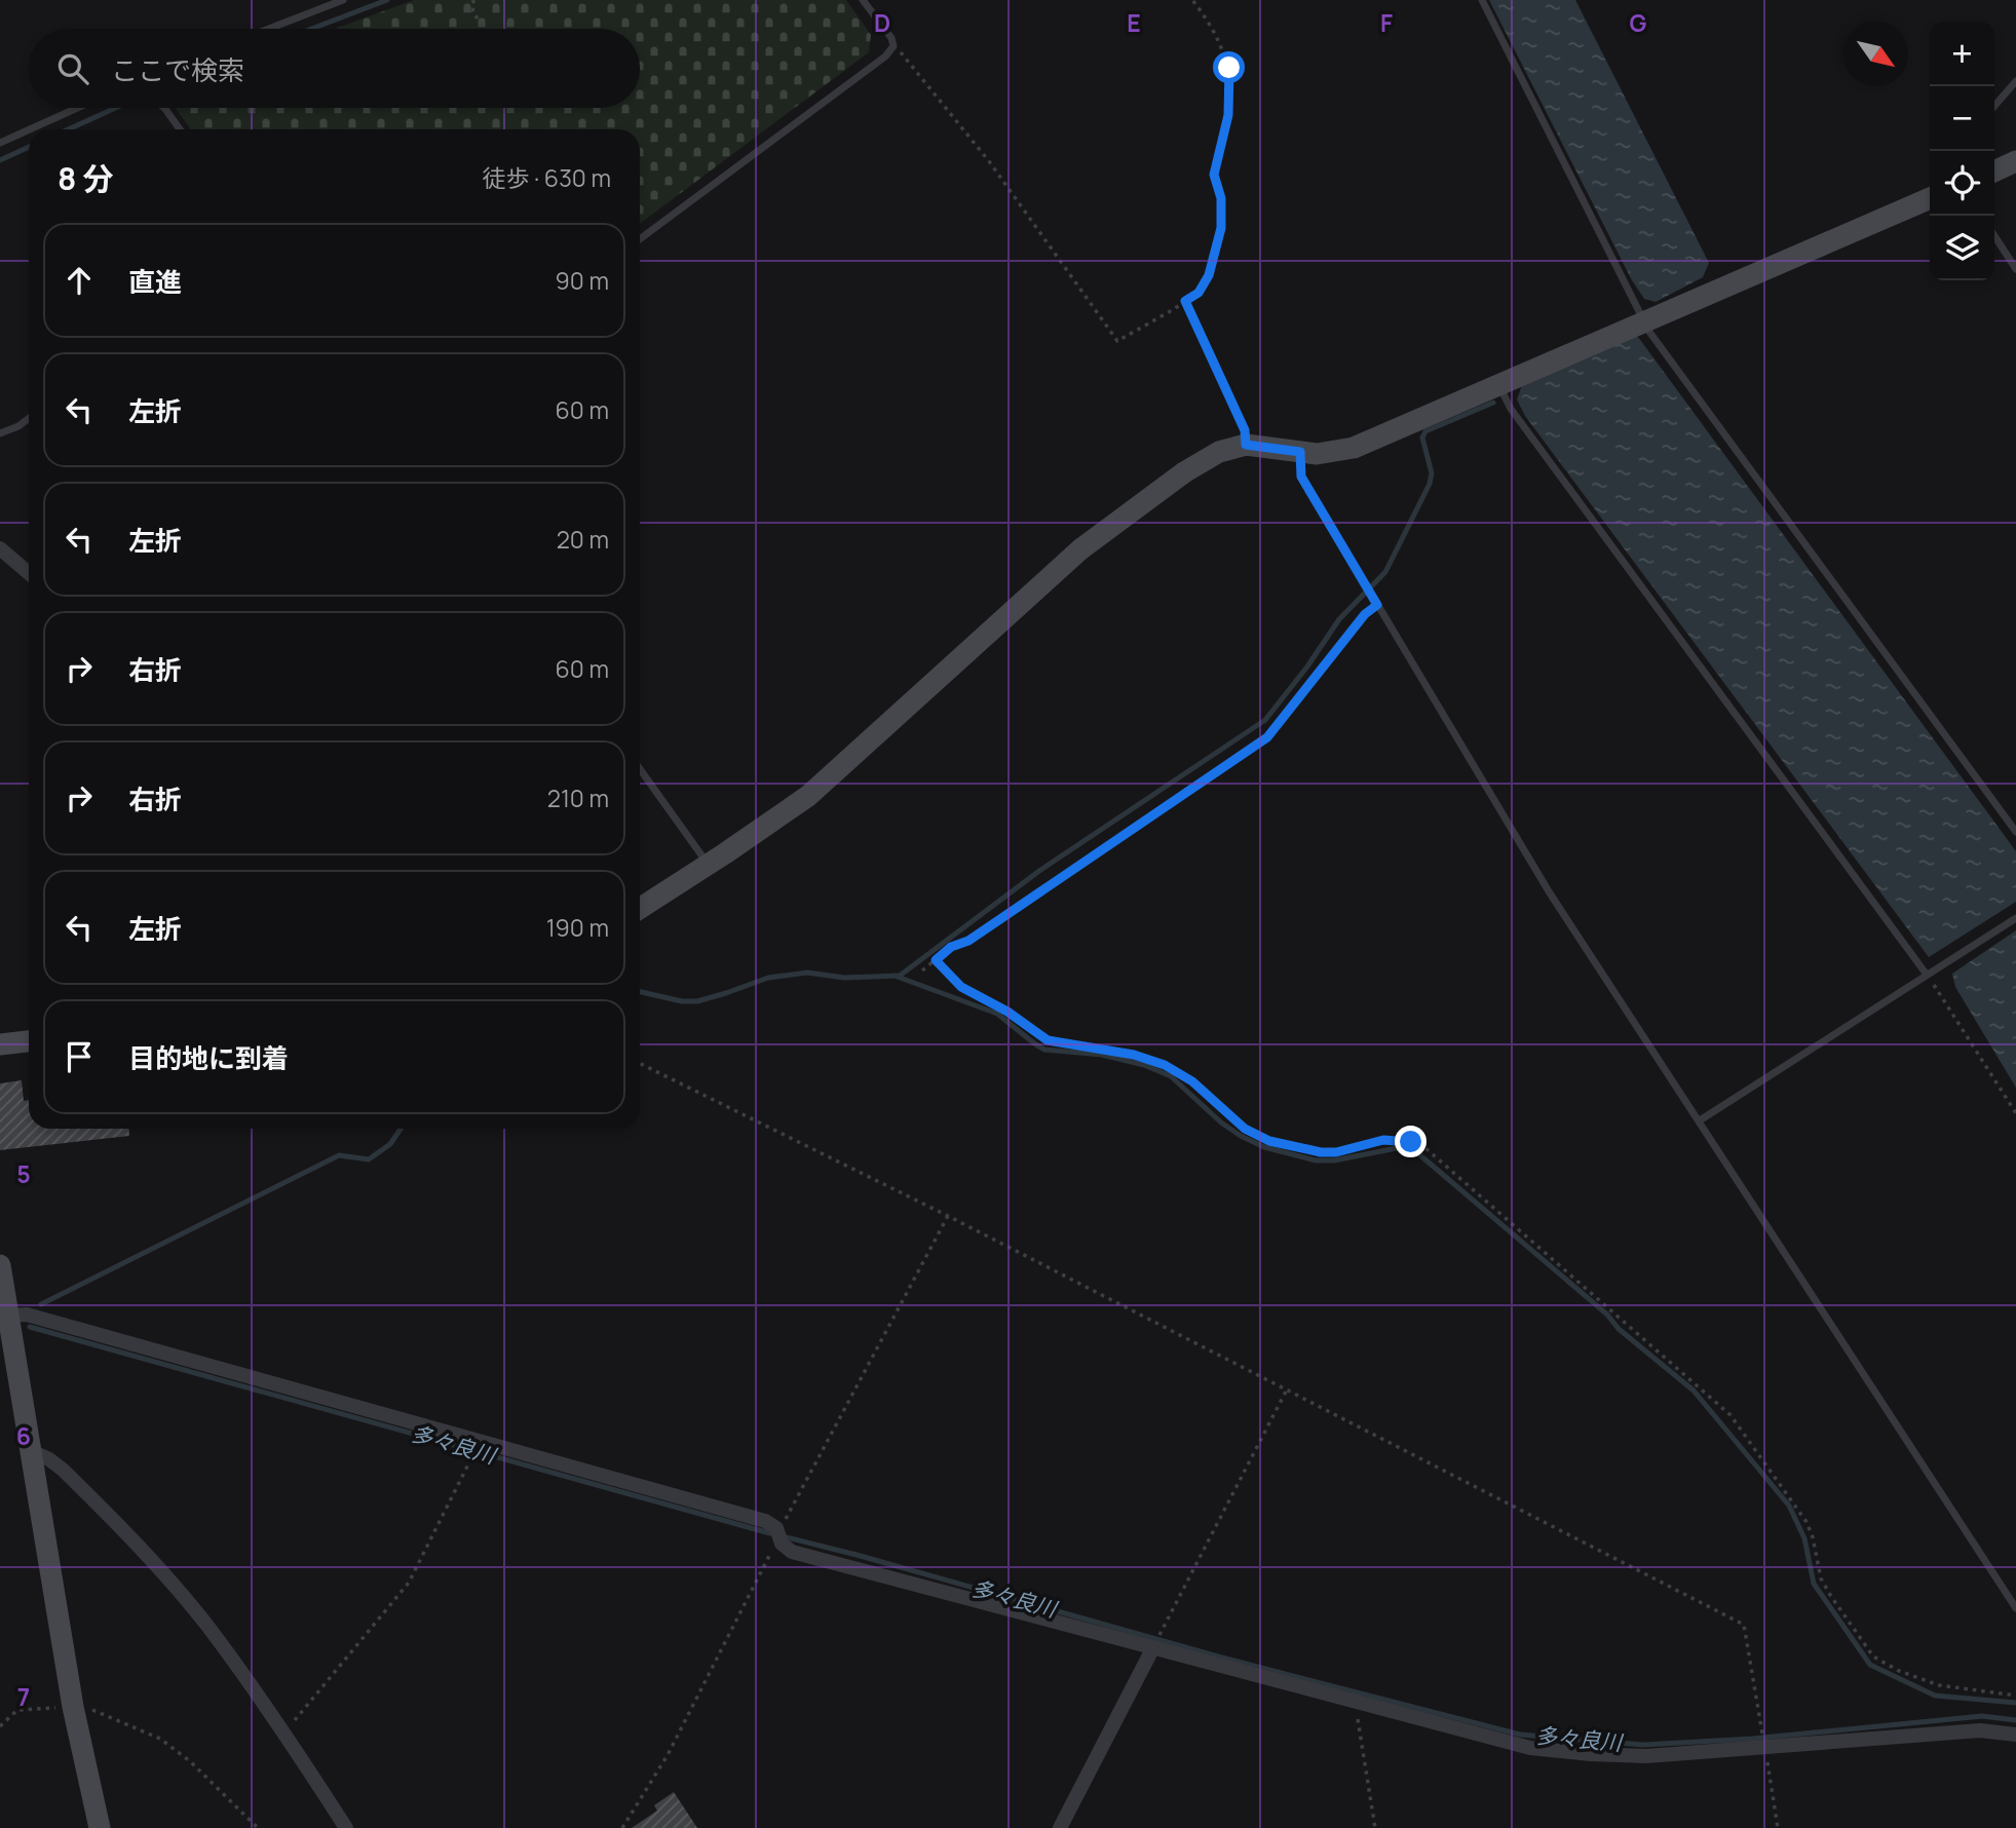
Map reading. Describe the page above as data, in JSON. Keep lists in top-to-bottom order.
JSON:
{
  "water": ["多々良川"],
  "north": "bottom right",
  "page": {
    "map_buttons": ["+", "−"],
    "search": "ここで検索",
    "heading": ["8 分", "徒歩 · 630 m"],
    "list": [
      ["直進", "90 m"],
      ["左折", "60 m"],
      ["左折", "20 m"],
      ["右折", "60 m"],
      ["右折", "210 m"],
      ["左折", "190 m"],
      "目的地に到着"
    ]
  },
  "grid": {
    "columns": [
      "D",
      "E",
      "F",
      "G"
    ],
    "rows": ["5", "6", "7"]
  }
}
